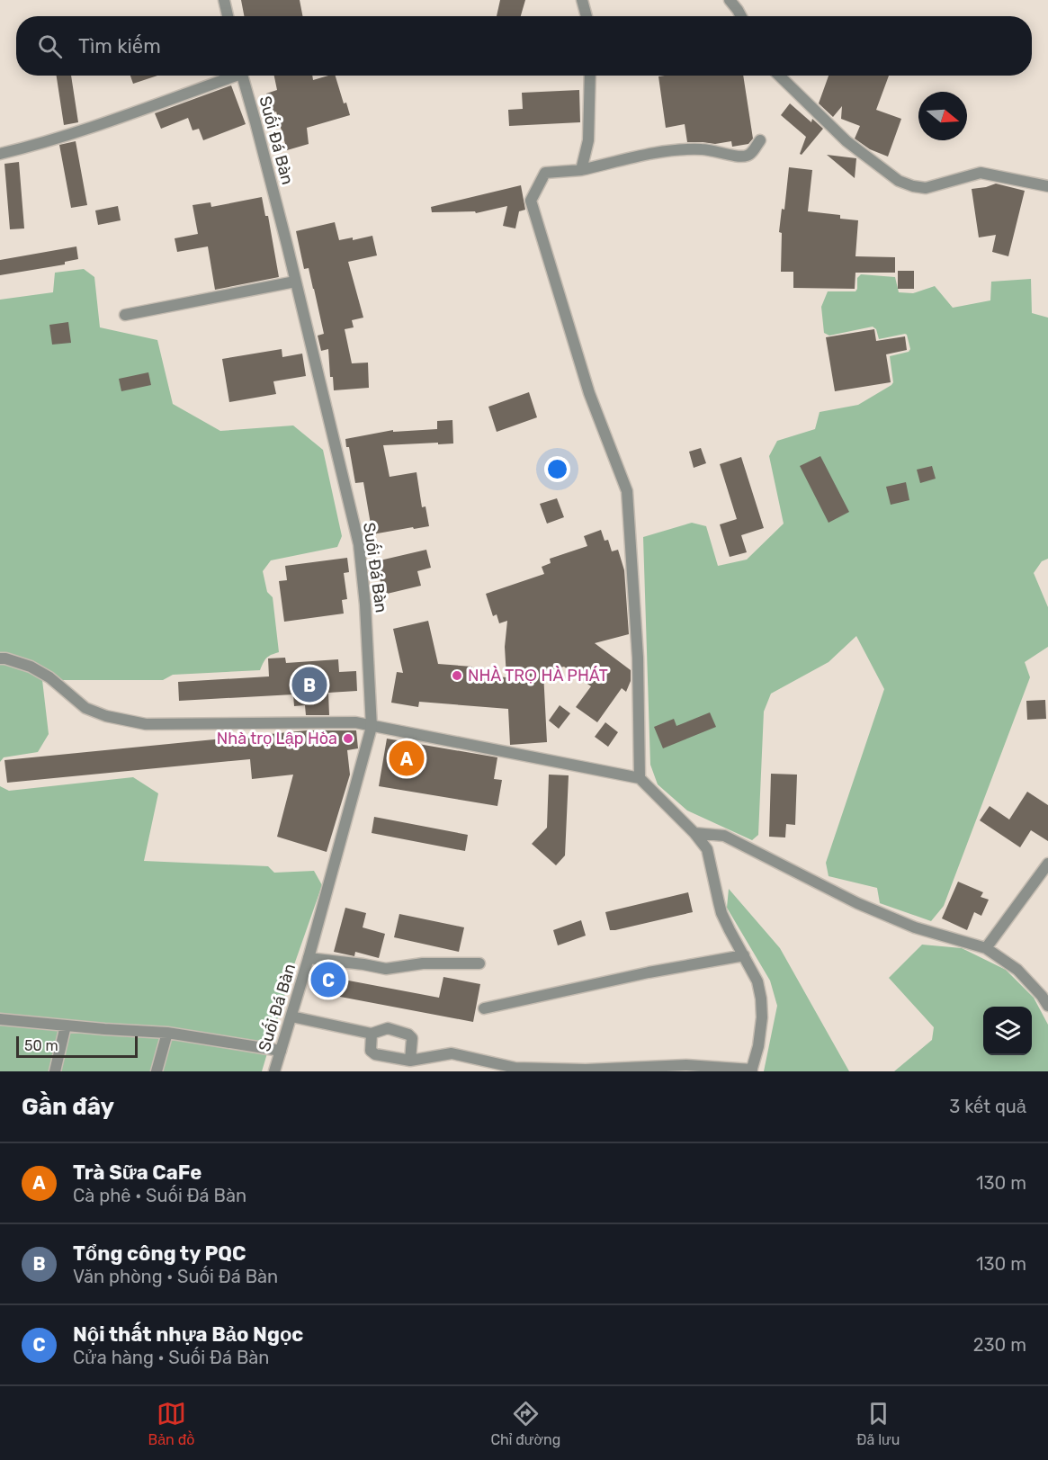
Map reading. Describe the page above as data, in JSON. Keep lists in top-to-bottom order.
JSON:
{
  "streets": {
    "street": ["Suối Đá Bàn"]
  },
  "places": ["NHÀ TRỌ HÀ PHÁT", "Nhà trọ Lập Hòa"],
  "scale_bar": "50 m",
  "north": "right",
  "page": {
    "search": "Tìm kiếm",
    "pins": ["B", "A", "C"],
    "scale": "50 m",
    "heading": ["Gần đây", "3 kết quả"],
    "list": [
      {
        "mark": "A",
        "name": "Trà Sữa CaFe",
        "note": "Cà phê · Suối Đá Bàn",
        "value": "130 m"
      },
      {
        "mark": "B",
        "name": "Tổng công ty PQC",
        "note": "Văn phòng · Suối Đá Bàn",
        "value": "130 m"
      },
      {
        "mark": "C",
        "name": "Nội thất nhựa Bảo Ngọc",
        "note": "Cửa hàng · Suối Đá Bàn",
        "value": "230 m"
      }
    ],
    "nav": ["Bản đồ", "Chỉ đường", "Đã lưu"]
  }
}
